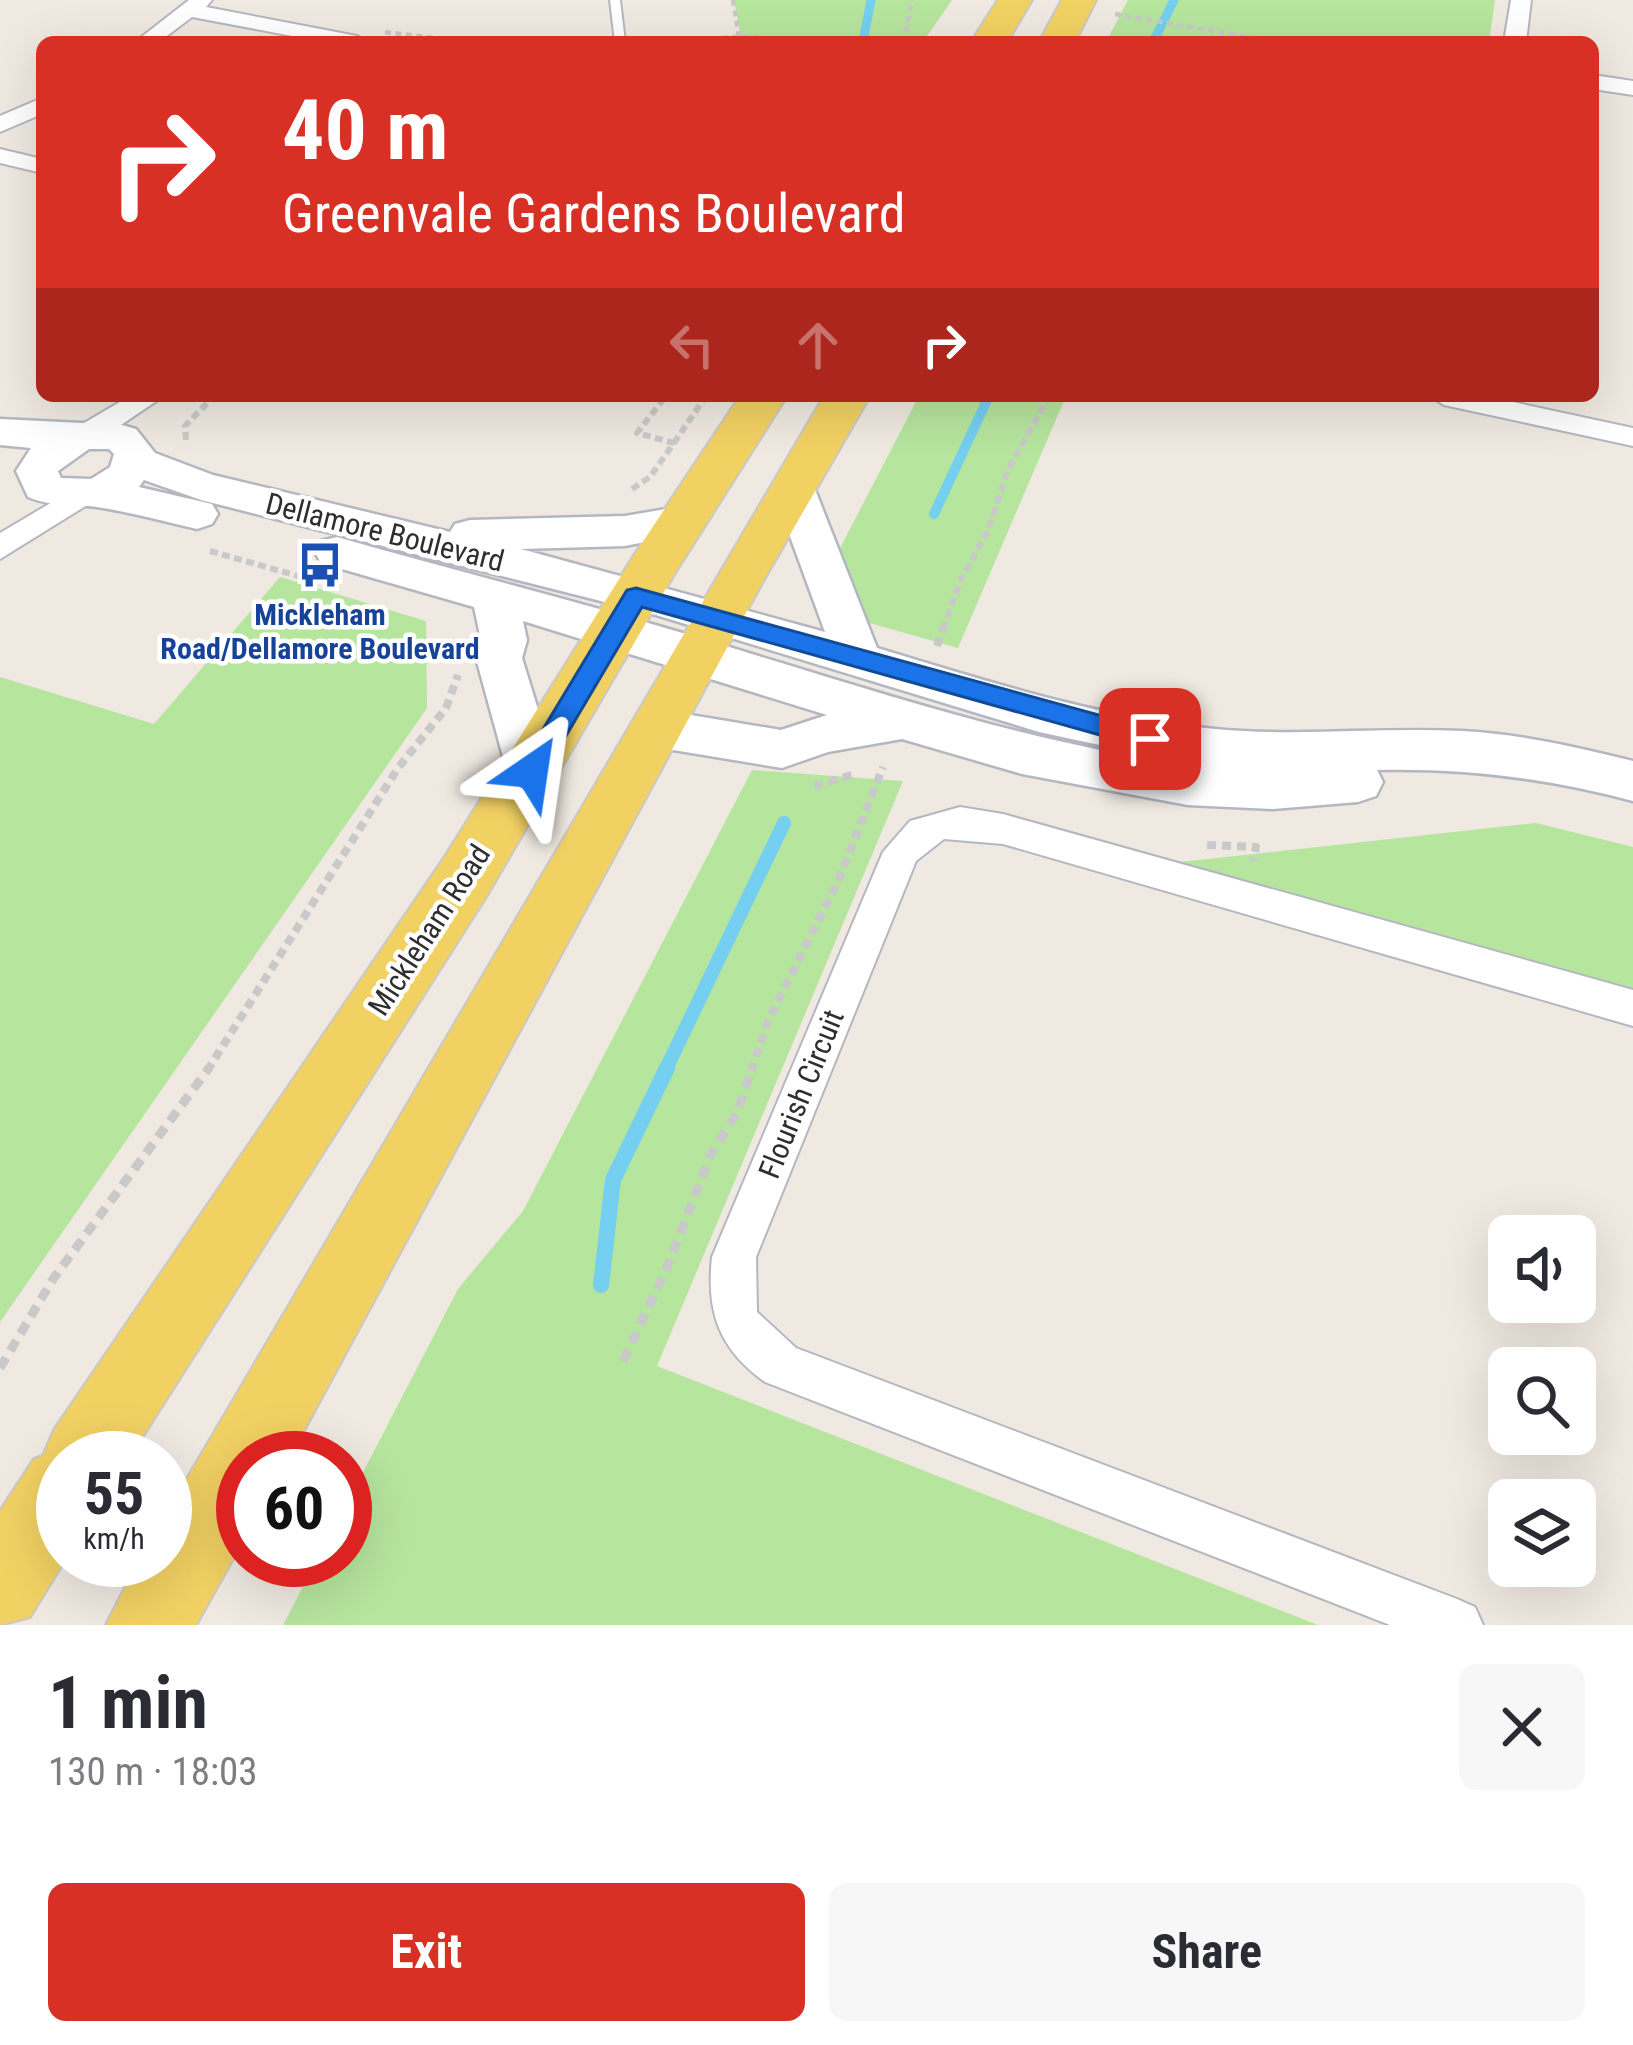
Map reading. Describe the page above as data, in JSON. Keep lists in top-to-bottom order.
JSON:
{
  "streets": {
    "main road": ["Mickleham Road"],
    "street": ["Dellamore Boulevard", "Flourish Circuit"]
  },
  "crossings": [
    ["Dellamore Boulevard", "Mickleham Road"]
  ],
  "places": {
    "bus stop": ["Mickleham Road/Dellamore Boulevard"]
  },
  "page": {
    "turn": ["40 m", "Greenvale Gardens Boulevard"],
    "speed": "55 km/h",
    "limit": "60",
    "heading": ["1 min", "130 m · 18:03"],
    "buttons": ["Exit", "Share"]
  }
}
